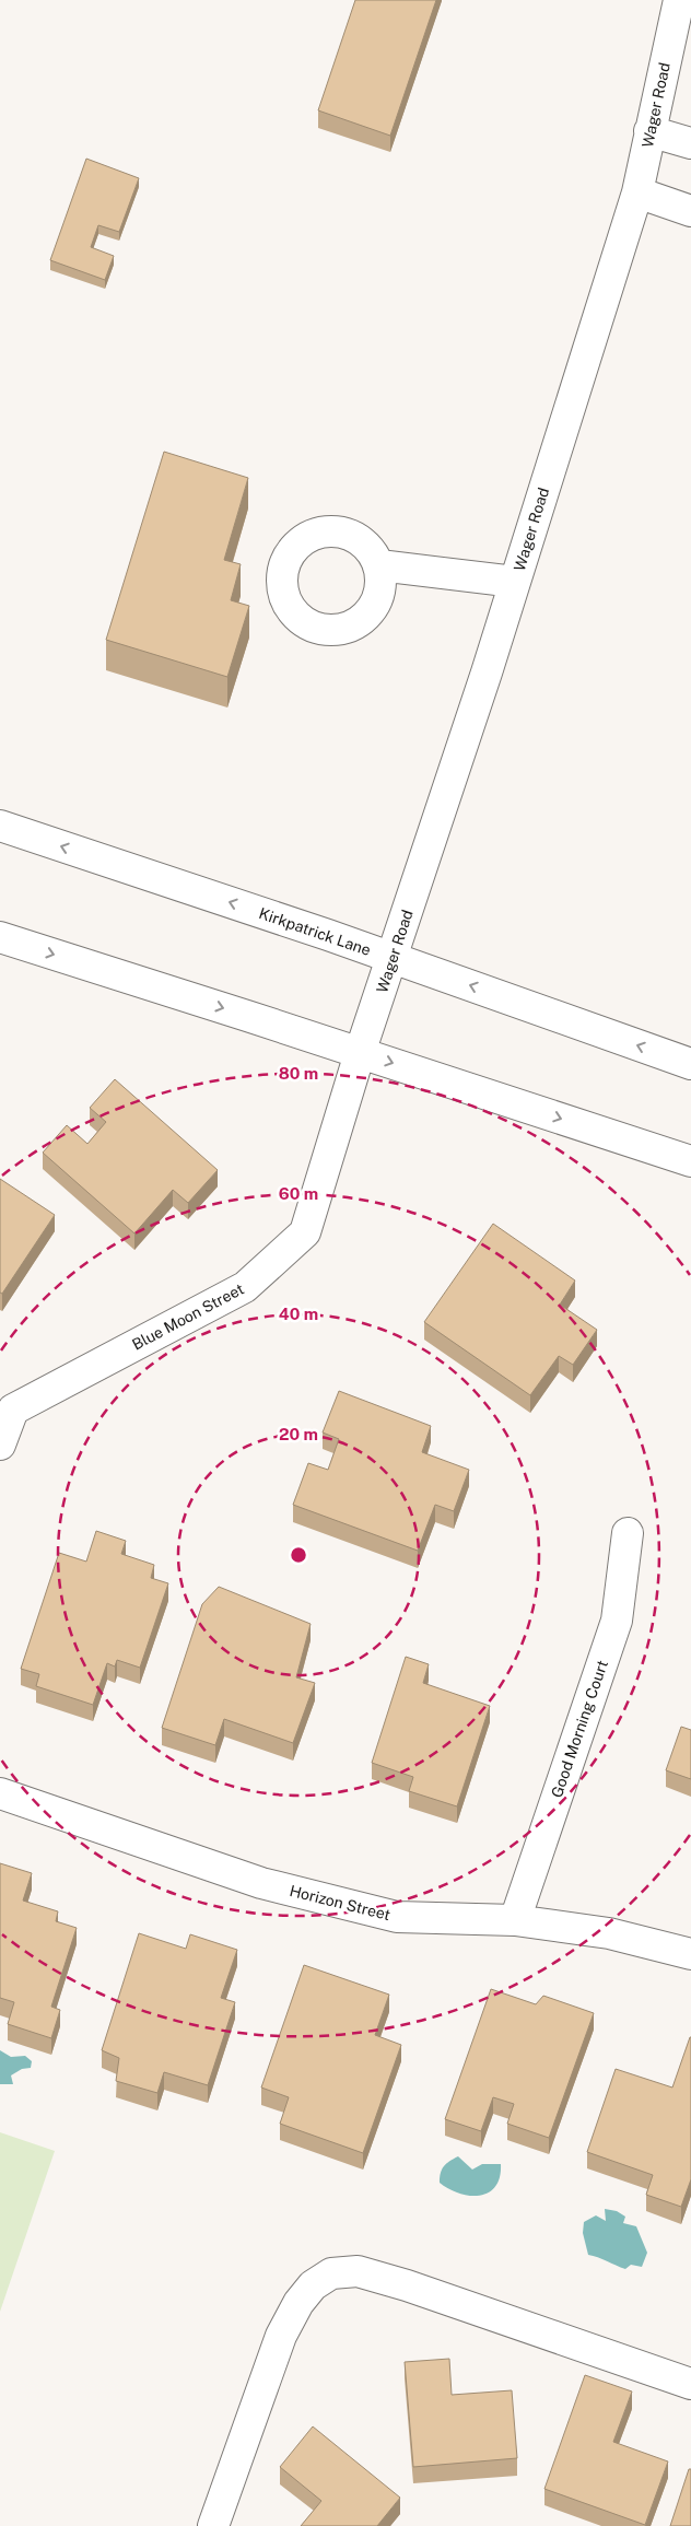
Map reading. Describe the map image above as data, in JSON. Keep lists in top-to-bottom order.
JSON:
{
  "streets": {
    "street": [
      "Wager Road",
      "Kirkpatrick Lane",
      "Blue Moon Street",
      "Good Morning Court",
      "Horizon Street"
    ]
  },
  "crossings": [
    ["Wager Road", "Kirkpatrick Lane"],
    ["Wager Road", "Blue Moon Street"],
    ["Good Morning Court", "Horizon Street"]
  ],
  "rings": [
    "80 m",
    "60 m",
    "40 m",
    "20 m"
  ]
}
